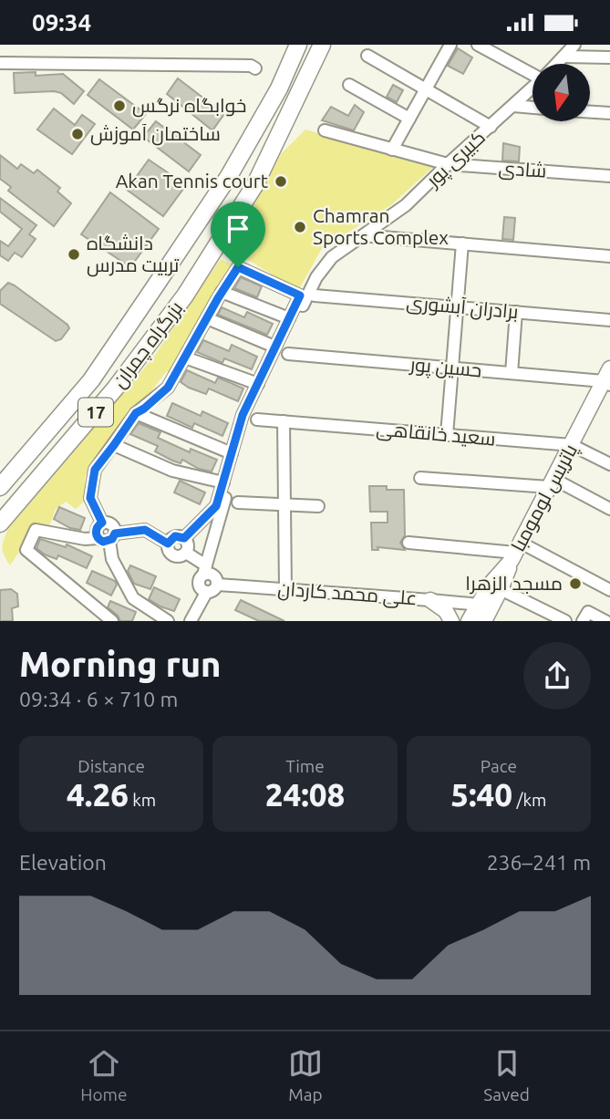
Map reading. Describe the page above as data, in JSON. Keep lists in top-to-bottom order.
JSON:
{
  "streets": {
    "highway": ["بزرگراه چمران", "17"],
    "main road": ["پاتریس لومومبا"],
    "street": [
      "کبیری پور",
      "شادی",
      "برادران آبشوری",
      "حسین پور",
      "سعید خانقاهی",
      "علی محمد کاردان"
    ]
  },
  "crossings": [
    ["کبیری پور", "شادی"],
    ["کبیری پور", "علی محمد کاردان"],
    ["حسین پور", "پاتریس لومومبا"],
    ["سعید خانقاهی", "پاتریس لومومبا"],
    ["پاتریس لومومبا", "علی محمد کاردان"]
  ],
  "places": [
    "خوابگاه نرگس",
    "ساختمان آموزش",
    "Akan Tennis court",
    "Chamran Sports Complex",
    "دانشگاه تربیت مدرس",
    "مسجد الزهرا"
  ],
  "north": "bottom",
  "page": {
    "status": "09:34",
    "heading": ["Morning run", "09:34 · 6 × 710 m"],
    "stats": [
      ["Distance", "4.26 km"],
      ["Time", "24:08"],
      ["Pace", "5:40 /km"]
    ],
    "chart": ["Elevation", "236–241 m"],
    "tabs": ["Home", "Map", "Saved"]
  }
}
